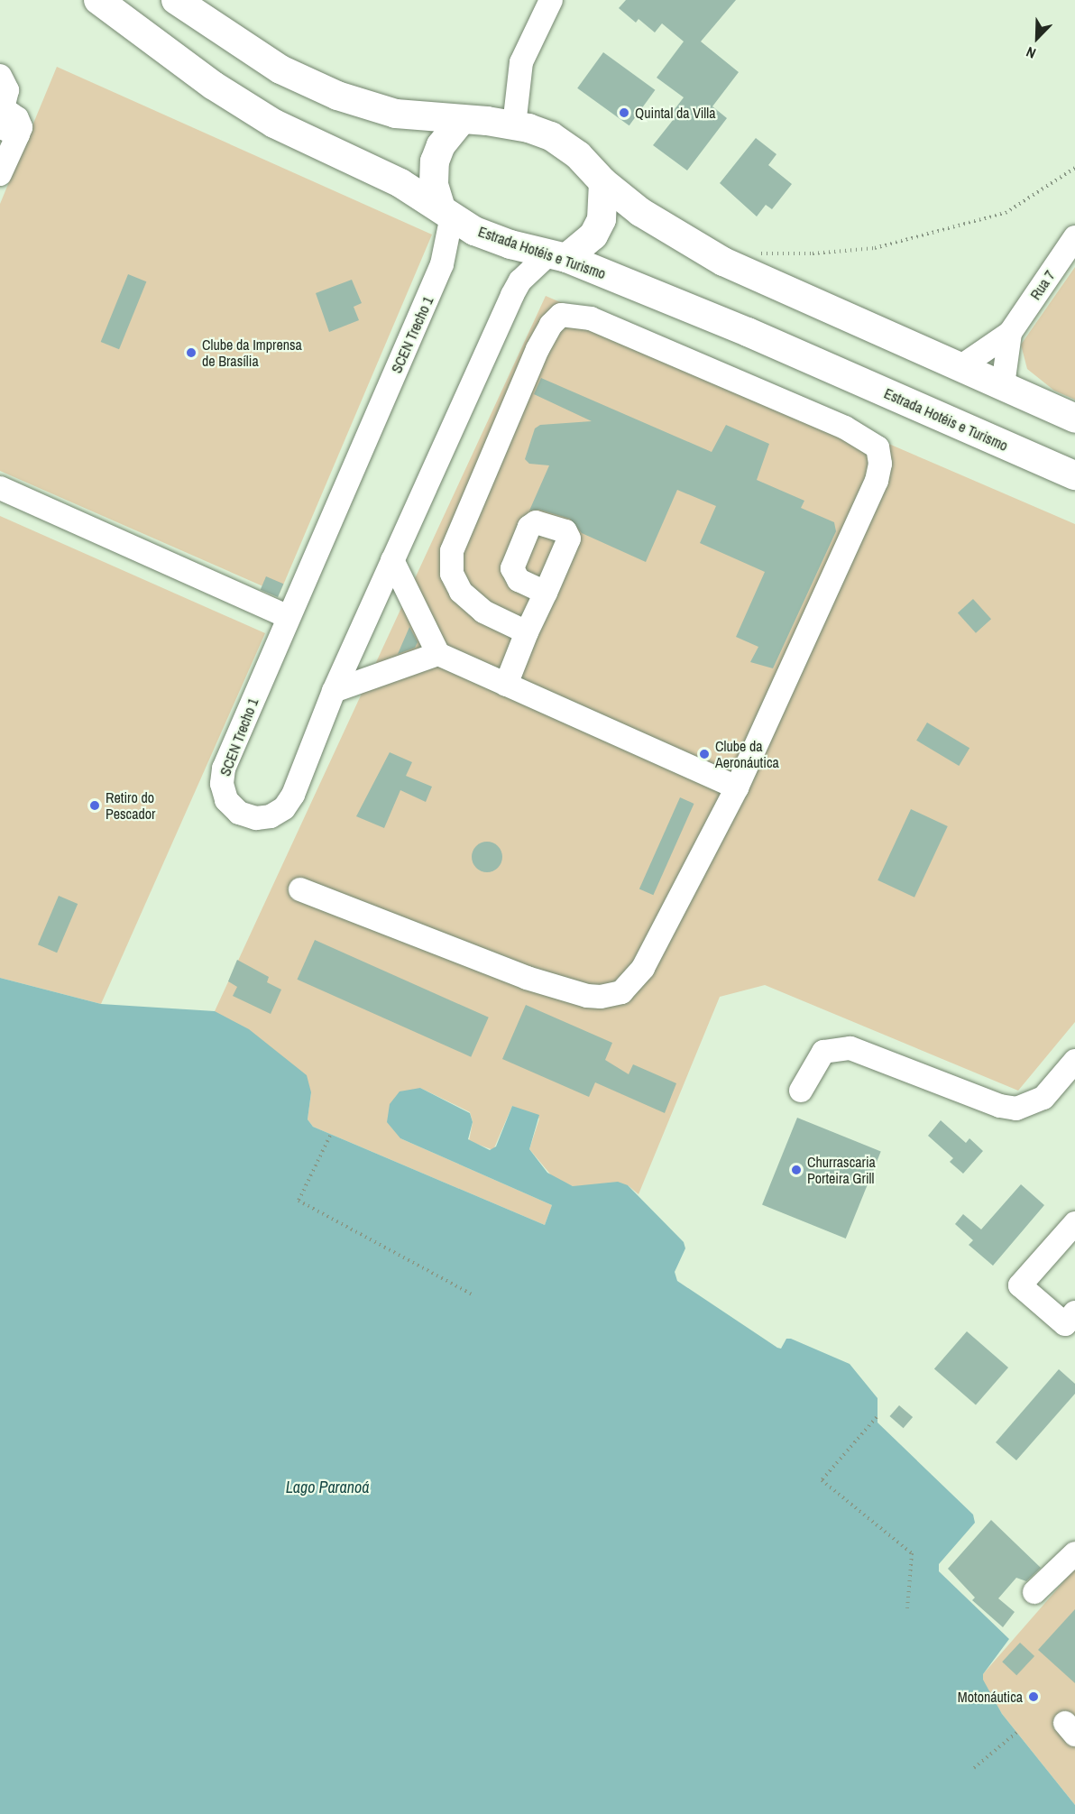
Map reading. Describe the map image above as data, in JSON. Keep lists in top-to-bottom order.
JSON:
{
  "streets": {
    "main road": ["Estrada Hotéis e Turismo"],
    "street": ["Rua 7", "SCEN Trecho 1"]
  },
  "crossings": [
    ["Estrada Hotéis e Turismo", "SCEN Trecho 1"]
  ],
  "water": ["Lago Paranoá"],
  "places": [
    "Quintal da Villa",
    "Clube da Imprensa de Brasília",
    "Clube da Aeronáutica",
    "Retiro do Pescador",
    "Churrascaria Porteira Grill",
    "Motonáutica"
  ],
  "north": "bottom left"
}
